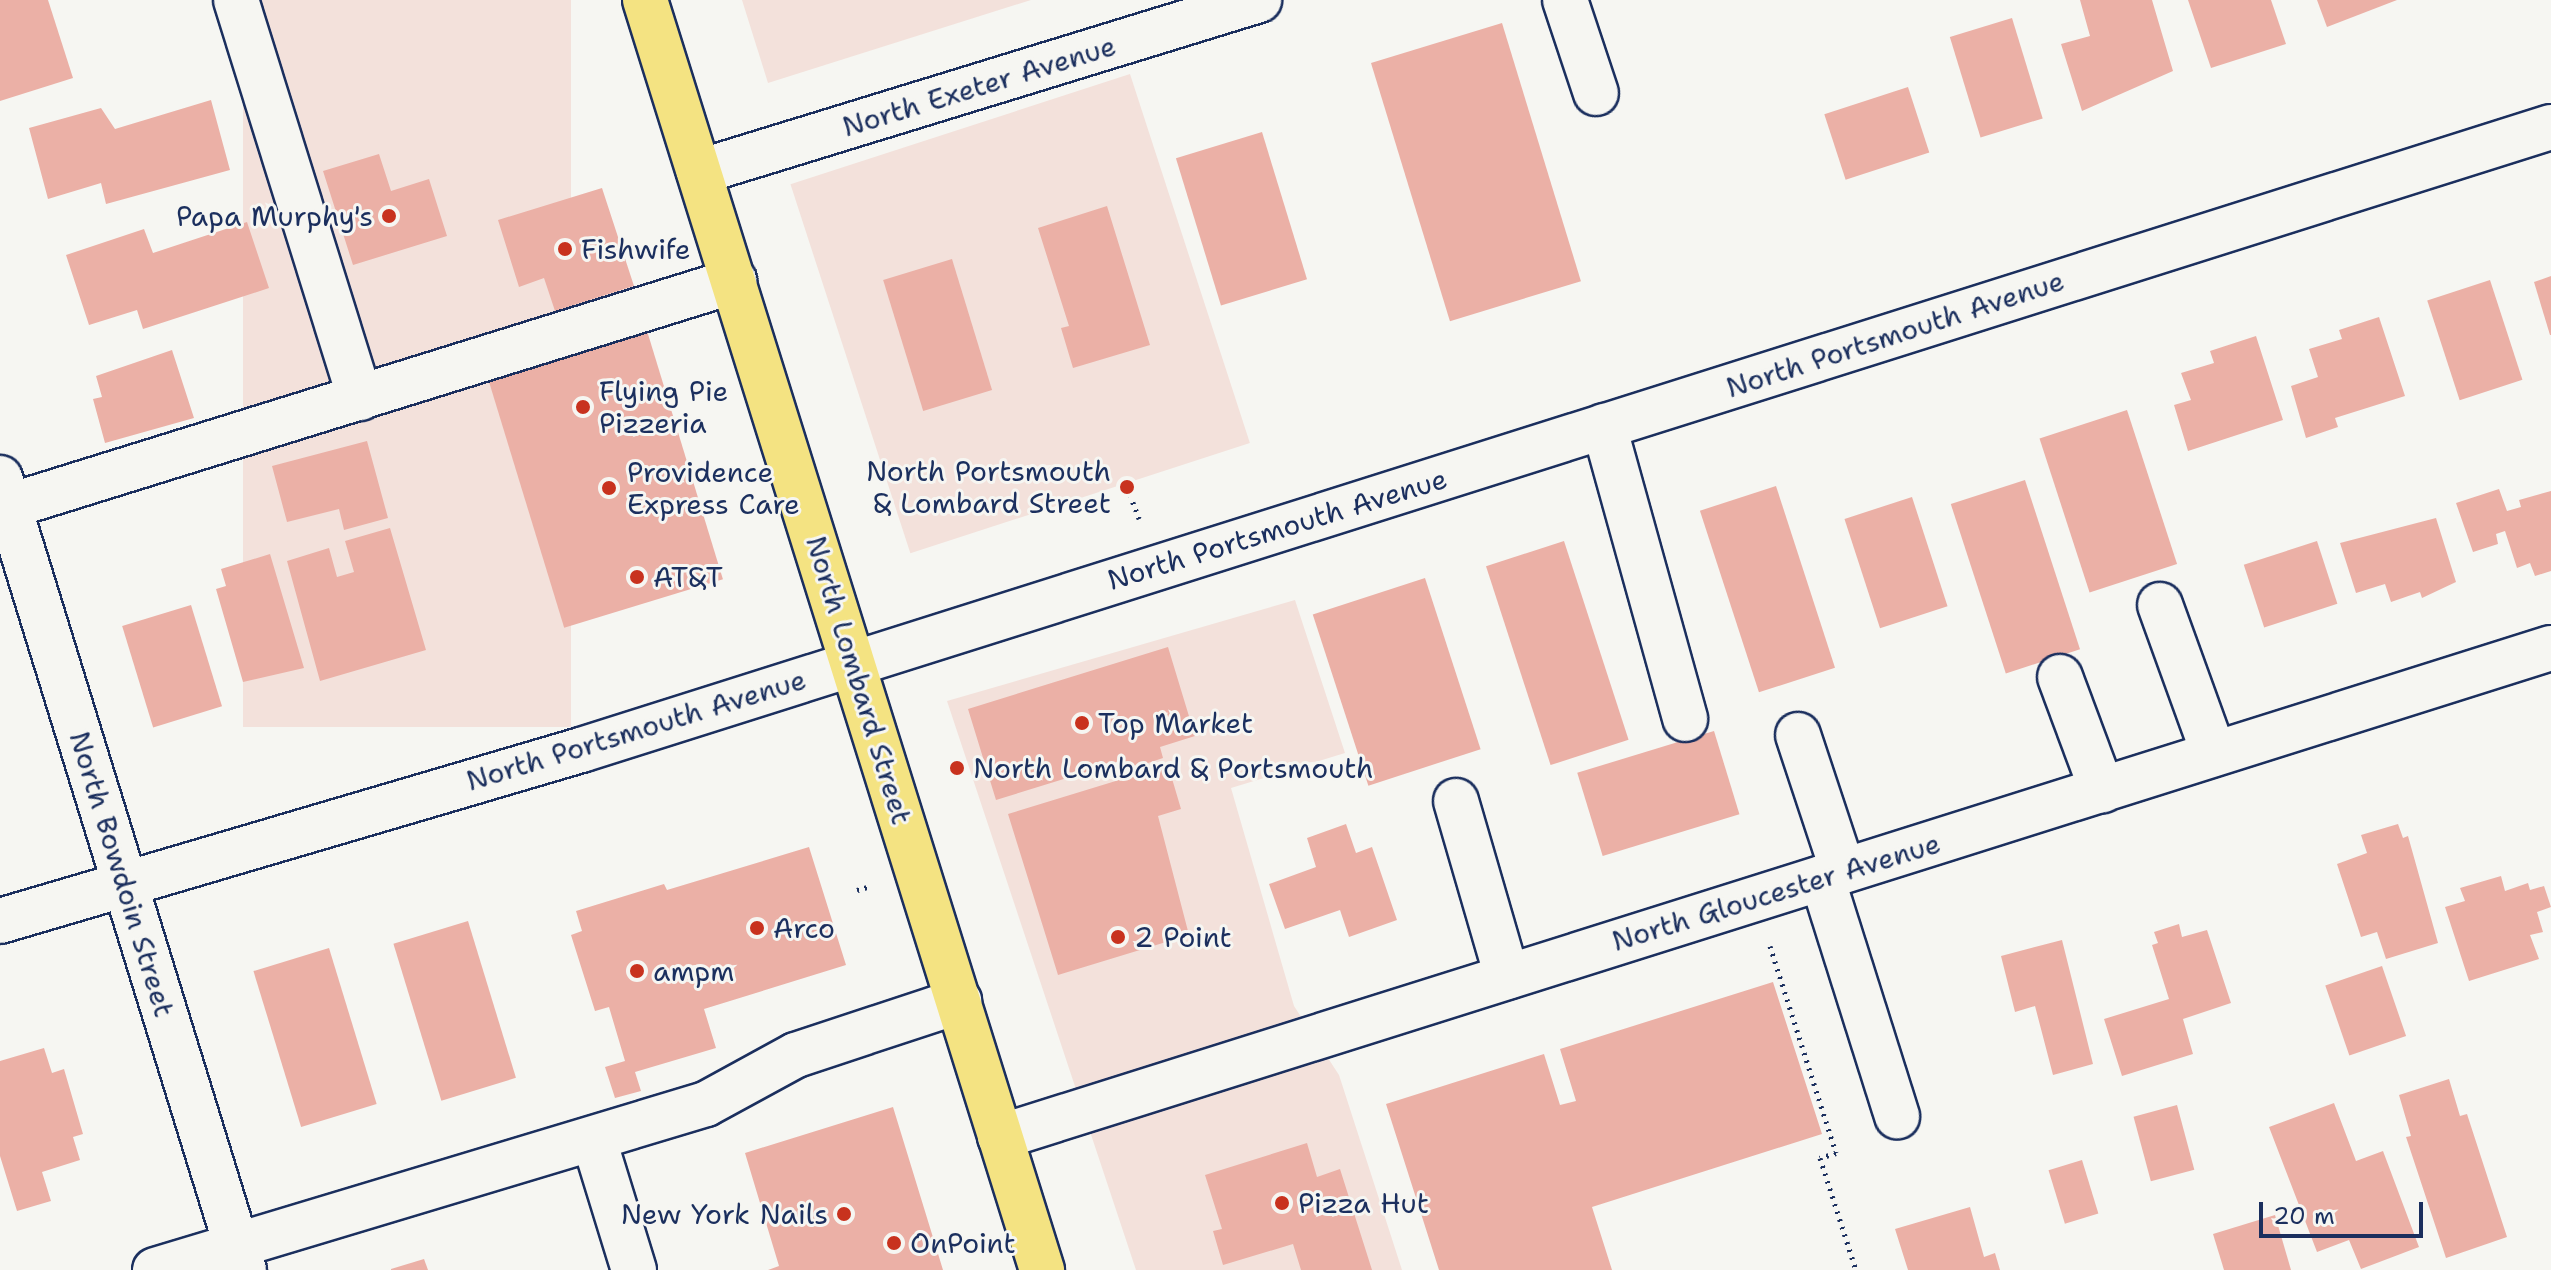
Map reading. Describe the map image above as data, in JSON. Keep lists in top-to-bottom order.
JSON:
{
  "streets": {
    "main road": ["North Lombard Street"],
    "street": [
      "North Exeter Avenue",
      "North Portsmouth Avenue",
      "North Bowdoin Street",
      "North Gloucester Avenue"
    ]
  },
  "crossings": [
    ["North Exeter Avenue", "North Lombard Street"],
    ["North Portsmouth Avenue", "North Lombard Street"],
    ["North Portsmouth Avenue", "North Bowdoin Street"],
    ["North Lombard Street", "North Gloucester Avenue"]
  ],
  "places": [
    "Papa Murphy's",
    "Fishwife",
    "Flying Pie Pizzeria",
    "North Portsmouth & Lombard Street",
    "Providence Express Care",
    "AT&T",
    "Top Market",
    "North Lombard & Portsmouth",
    "Arco",
    "2 Point",
    "ampm",
    "Pizza Hut",
    "New York Nails",
    "OnPoint"
  ],
  "scale_bar": "20 m"
}
